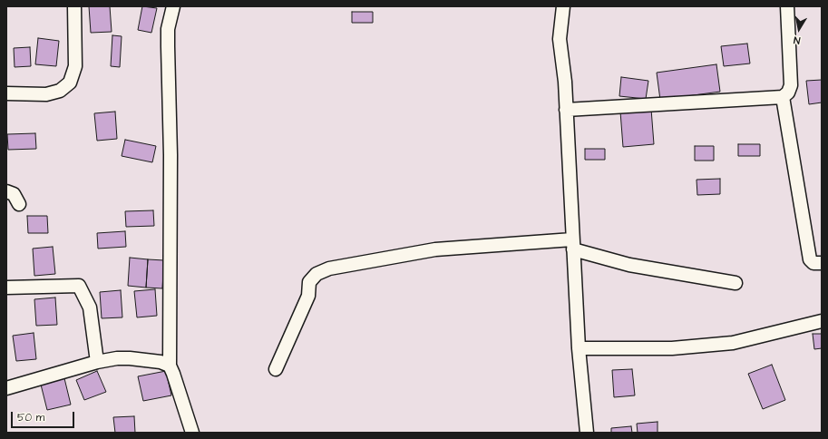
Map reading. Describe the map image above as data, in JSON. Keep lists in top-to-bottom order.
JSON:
{
  "scale_bar": "50 m",
  "north": "bottom"
}
